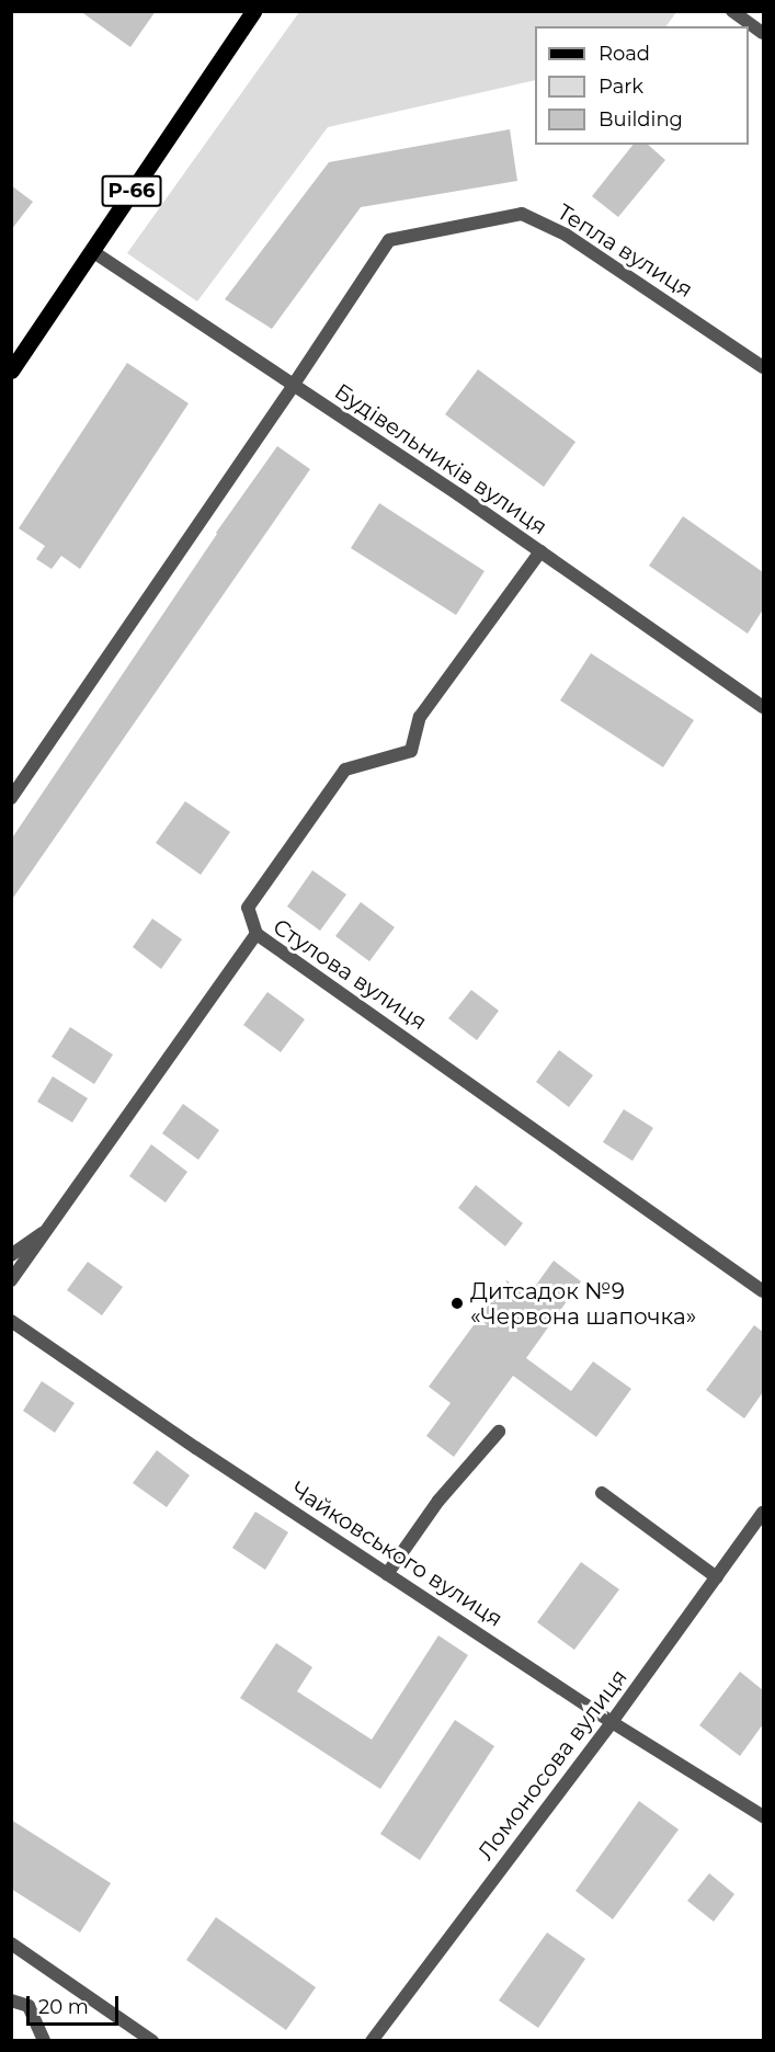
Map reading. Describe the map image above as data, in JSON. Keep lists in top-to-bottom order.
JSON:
{
  "streets": {
    "main road": ["Р-66"],
    "street": [
      "Тепла вулиця",
      "Будівельників вулиця",
      "Стулова вулиця",
      "Чайковського вулиця",
      "Ломоносова вулиця"
    ]
  },
  "crossings": [
    ["Р-66", "Будівельників вулиця"],
    ["Тепла вулиця", "Будівельників вулиця"],
    ["Чайковського вулиця", "Ломоносова вулиця"]
  ],
  "places": ["Дитсадок №9 «Червона шапочка»"],
  "legend": ["Road", "Park", "Building"],
  "scale_bar": "20 m"
}
